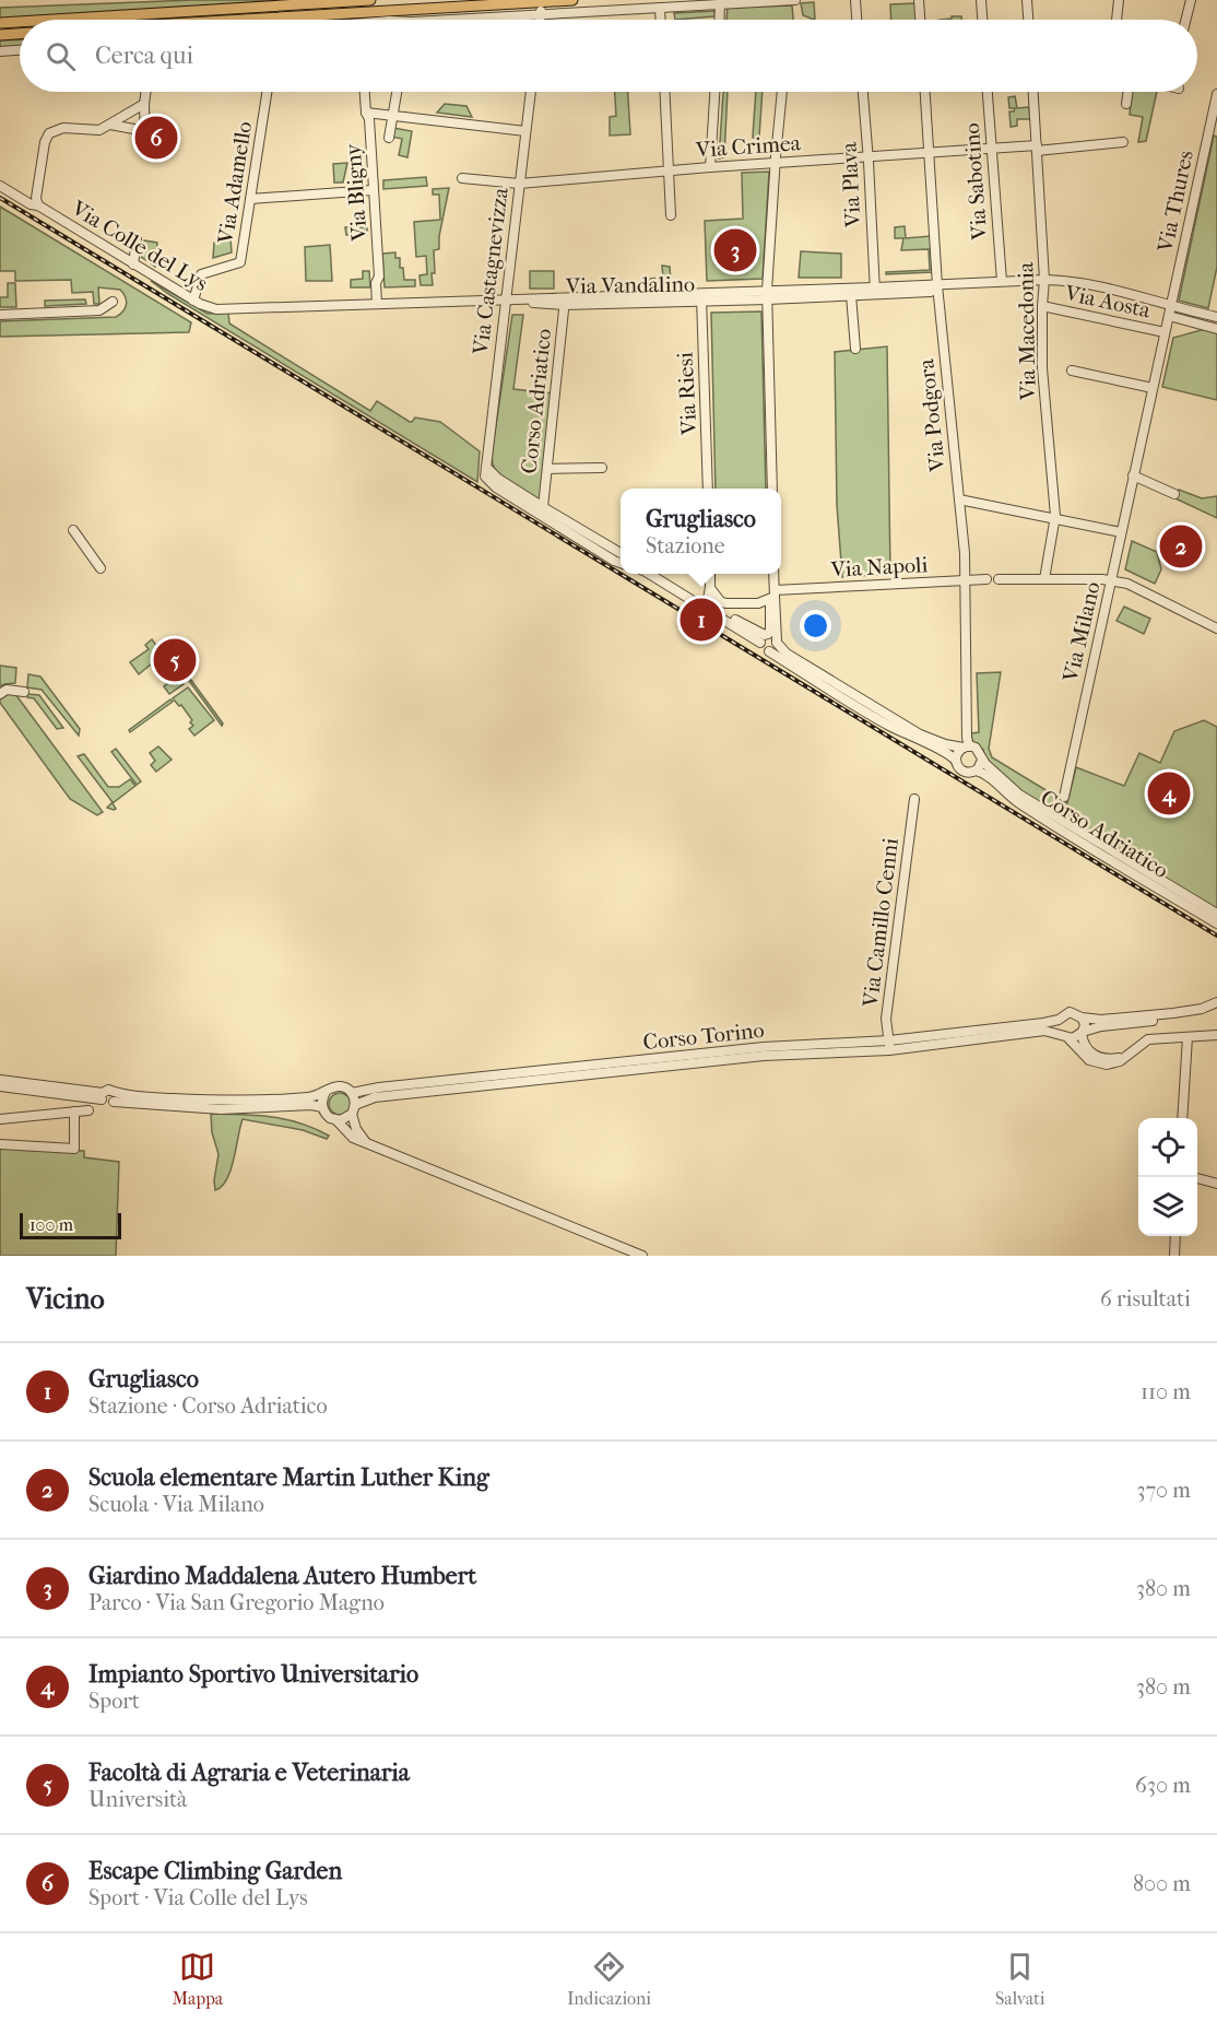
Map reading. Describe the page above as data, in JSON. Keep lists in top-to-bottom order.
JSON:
{
  "streets": {
    "street": [
      "Via Crimea",
      "Via Sabotino",
      "Via Adamello",
      "Via Plava",
      "Via Bligny",
      "Via Thures",
      "Via Colle del Lys",
      "Via Castagnevizza",
      "Via Vandalino",
      "Via Aosta",
      "Via Macedonia",
      "Via Riesi",
      "Corso Adriatico",
      "Via Podgora",
      "Via Napoli",
      "Via Milano",
      "Via Camillo Cenni",
      "Corso Torino"
    ]
  },
  "crossings": [
    ["Via Crimea", "Via Sabotino"],
    ["Via Crimea", "Via Plava"],
    ["Via Crimea", "Via Castagnevizza"],
    ["Via Crimea", "Via Macedonia"],
    ["Via Crimea", "Via Podgora"],
    ["Via Sabotino", "Via Vandalino"],
    ["Via Adamello", "Via Colle del Lys"],
    ["Via Plava", "Via Vandalino"],
    ["Via Bligny", "Via Vandalino"],
    ["Via Thures", "Via Vandalino"],
    ["Via Thures", "Via Milano"],
    ["Via Colle del Lys", "Via Vandalino"],
    ["Via Castagnevizza", "Via Vandalino"],
    ["Via Castagnevizza", "Corso Adriatico"],
    ["Via Vandalino", "Via Macedonia"],
    ["Via Vandalino", "Via Riesi"],
    ["Via Vandalino", "Corso Adriatico"],
    ["Via Vandalino", "Via Podgora"],
    ["Via Aosta", "Via Macedonia"],
    ["Via Aosta", "Via Milano"],
    ["Corso Adriatico", "Via Podgora"],
    ["Via Podgora", "Via Napoli"],
    ["Via Camillo Cenni", "Corso Torino"]
  ],
  "scale_bar": "100 m",
  "page": {
    "search": "Cerca qui",
    "pins": [
      "6",
      "3",
      "2",
      "1",
      "5",
      "4"
    ],
    "popup": ["Grugliasco", "Stazione"],
    "scale": "100 m",
    "heading": ["Vicino", "6 risultati"],
    "list": [
      {
        "mark": "1",
        "name": "Grugliasco",
        "note": "Stazione · Corso Adriatico",
        "value": "110 m"
      },
      {
        "mark": "2",
        "name": "Scuola elementare Martin Luther King",
        "note": "Scuola · Via Milano",
        "value": "370 m"
      },
      {
        "mark": "3",
        "name": "Giardino Maddalena Autero Humbert",
        "note": "Parco · Via San Gregorio Magno",
        "value": "380 m"
      },
      {
        "mark": "4",
        "name": "Impianto Sportivo Universitario",
        "note": "Sport",
        "value": "380 m"
      },
      {
        "mark": "5",
        "name": "Facoltà di Agraria e Veterinaria",
        "note": "Università",
        "value": "630 m"
      },
      {
        "mark": "6",
        "name": "Escape Climbing Garden",
        "note": "Sport · Via Colle del Lys",
        "value": "800 m"
      }
    ],
    "nav": ["Mappa", "Indicazioni", "Salvati"]
  }
}
